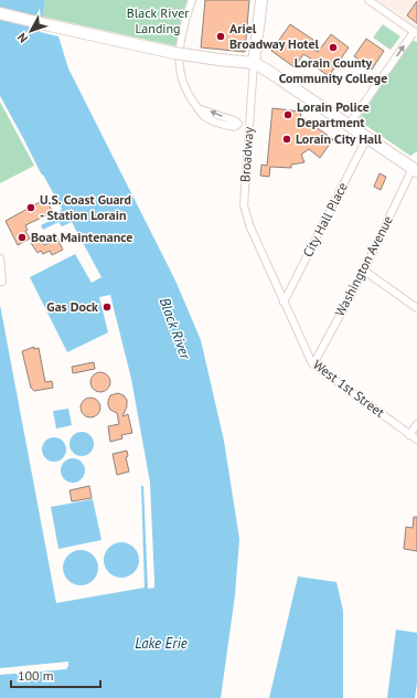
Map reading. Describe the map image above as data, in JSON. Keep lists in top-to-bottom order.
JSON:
{
  "streets": {
    "main road": ["Broadway"],
    "street": ["City Hall Place", "Washington Avenue", "West 1st Street"]
  },
  "crossings": [
    ["Broadway", "City Hall Place"],
    ["Broadway", "West 1st Street"],
    ["City Hall Place", "West 1st Street"],
    ["Washington Avenue", "West 1st Street"]
  ],
  "water": ["Black River", "Lake Erie"],
  "parks": ["Black River Landing"],
  "places": [
    "Ariel Broadway Hotel",
    "Lorain County Community College",
    "Lorain Police Department",
    "Lorain City Hall",
    "U.S. Coast Guard - Station Lorain",
    "Boat Maintenance",
    "Gas Dock"
  ],
  "scale_bar": "100 m",
  "north": "bottom left"
}
